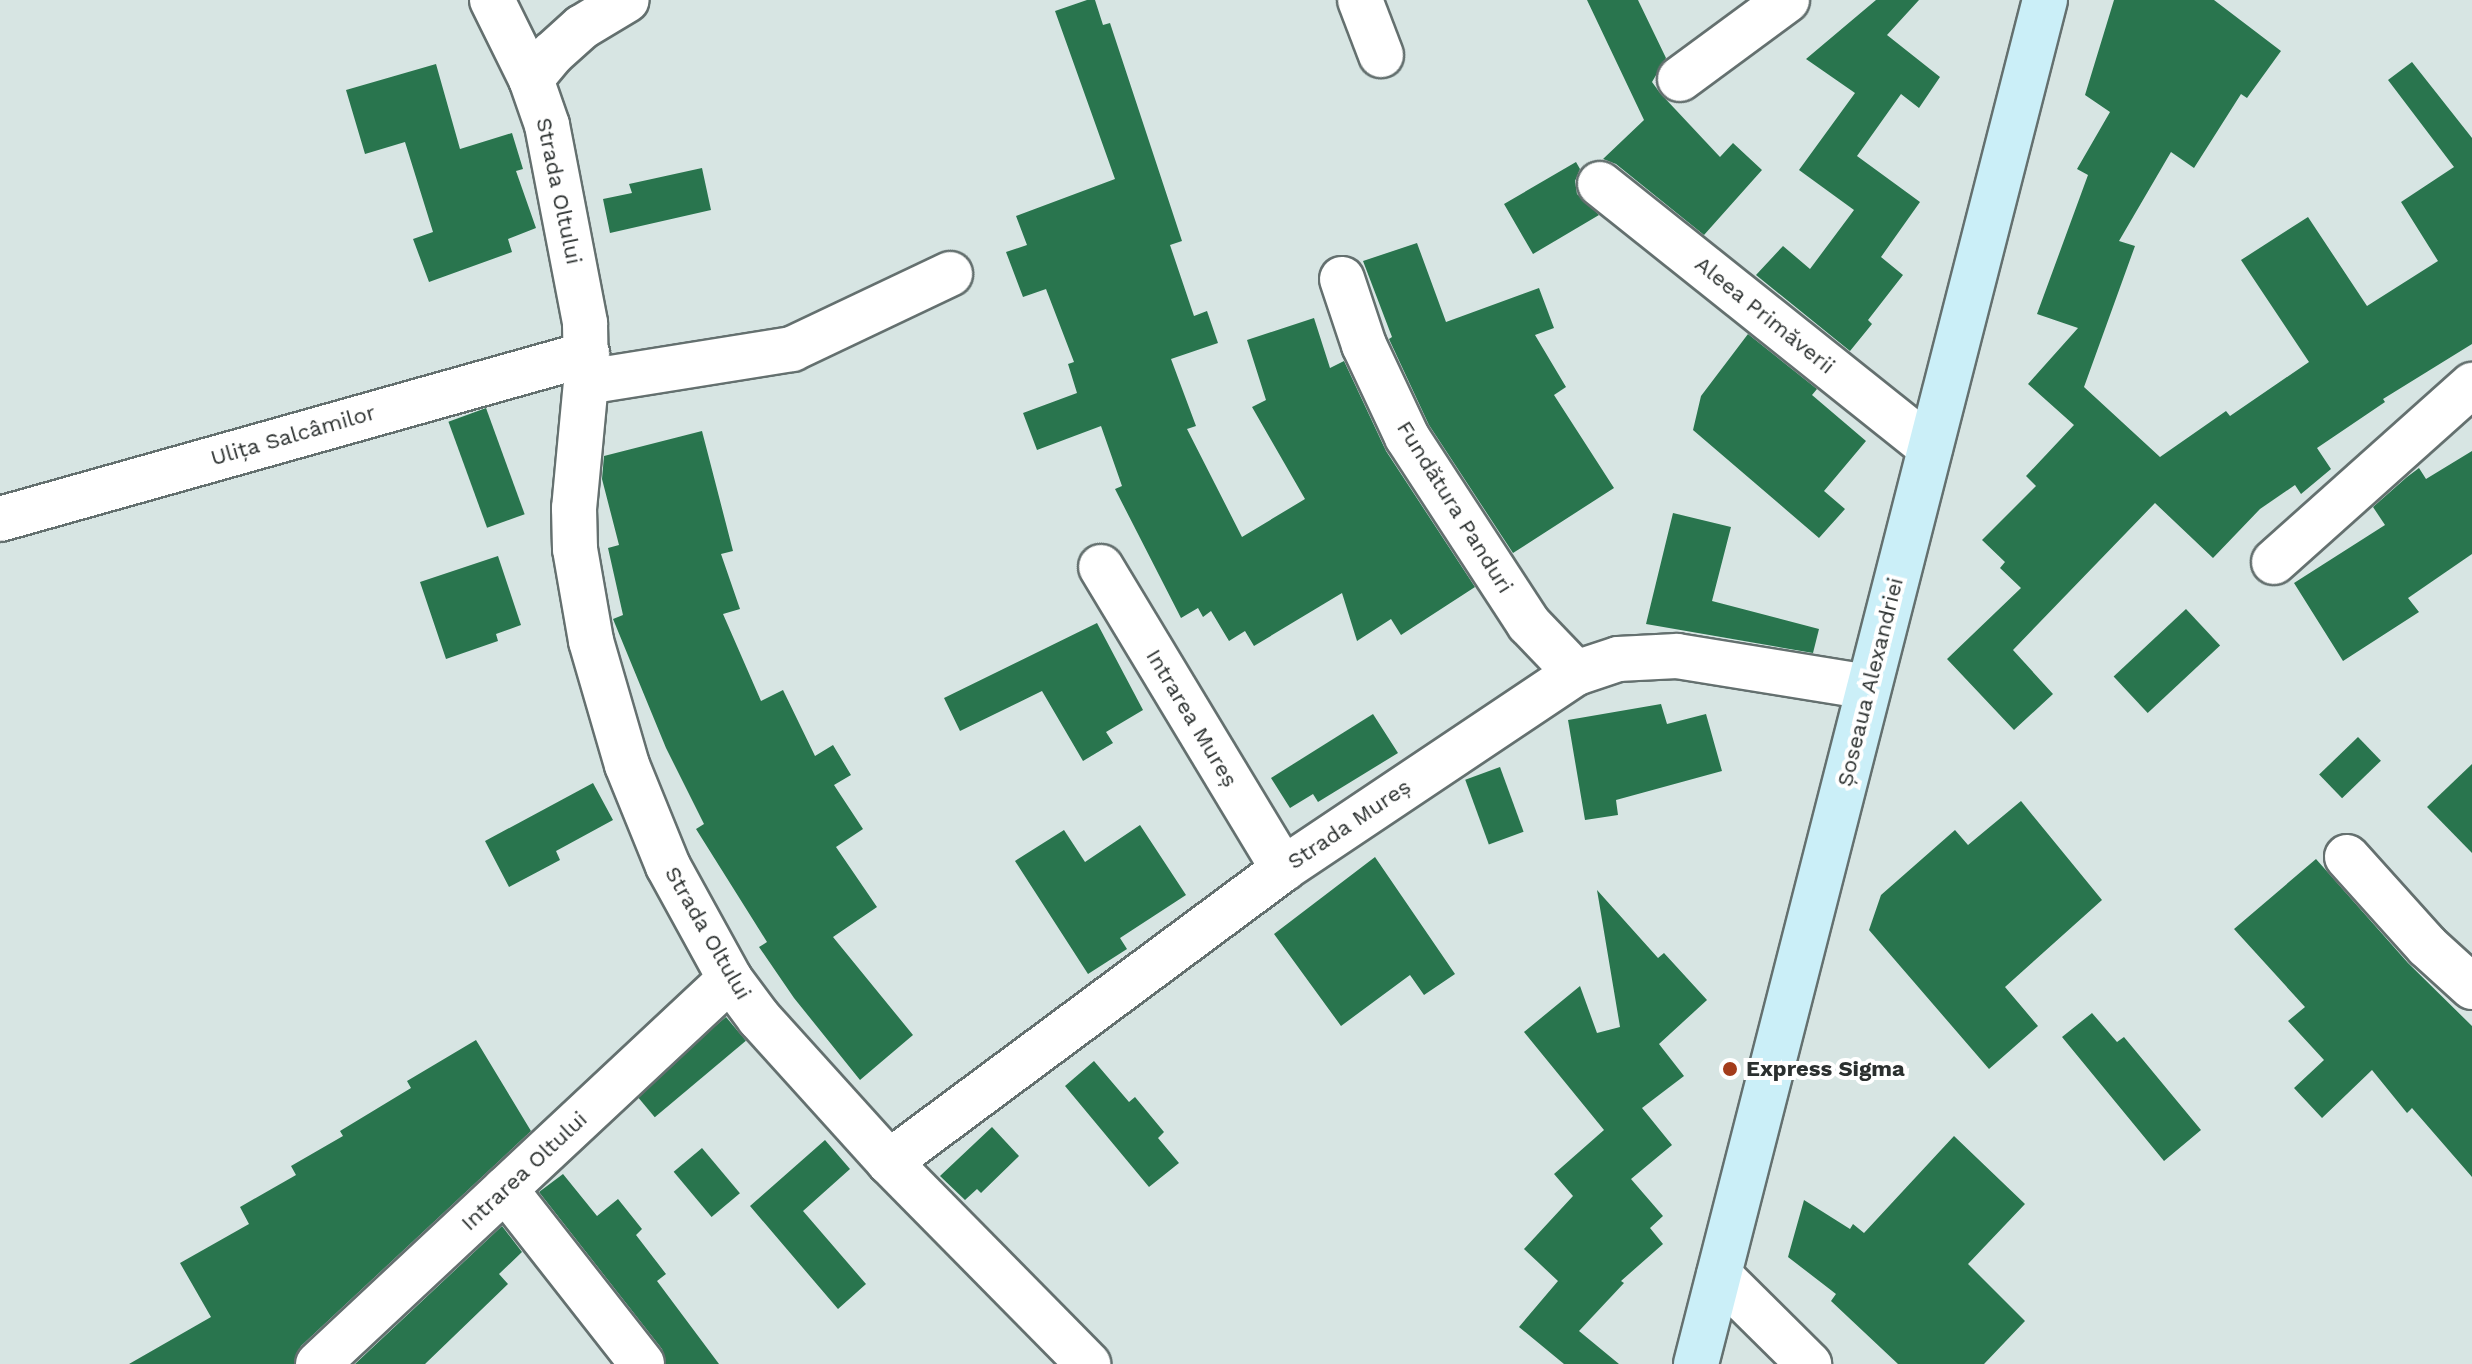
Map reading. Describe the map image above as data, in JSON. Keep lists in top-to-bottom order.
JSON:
{
  "streets": {
    "main road": ["Șoseaua Alexandriei"],
    "street": [
      "Strada Oltului",
      "Aleea Primăverii",
      "Ulița Salcâmilor",
      "Fundătura Panduri",
      "Intrarea Mureș",
      "Strada Mureș",
      "Intrarea Oltului"
    ]
  },
  "crossings": [
    ["Strada Oltului", "Ulița Salcâmilor"],
    ["Strada Oltului", "Strada Mureș"],
    ["Strada Oltului", "Intrarea Oltului"],
    ["Aleea Primăverii", "Șoseaua Alexandriei"],
    ["Fundătura Panduri", "Strada Mureș"],
    ["Șoseaua Alexandriei", "Strada Mureș"],
    ["Intrarea Mureș", "Strada Mureș"]
  ],
  "places": ["Express Sigma"]
}
